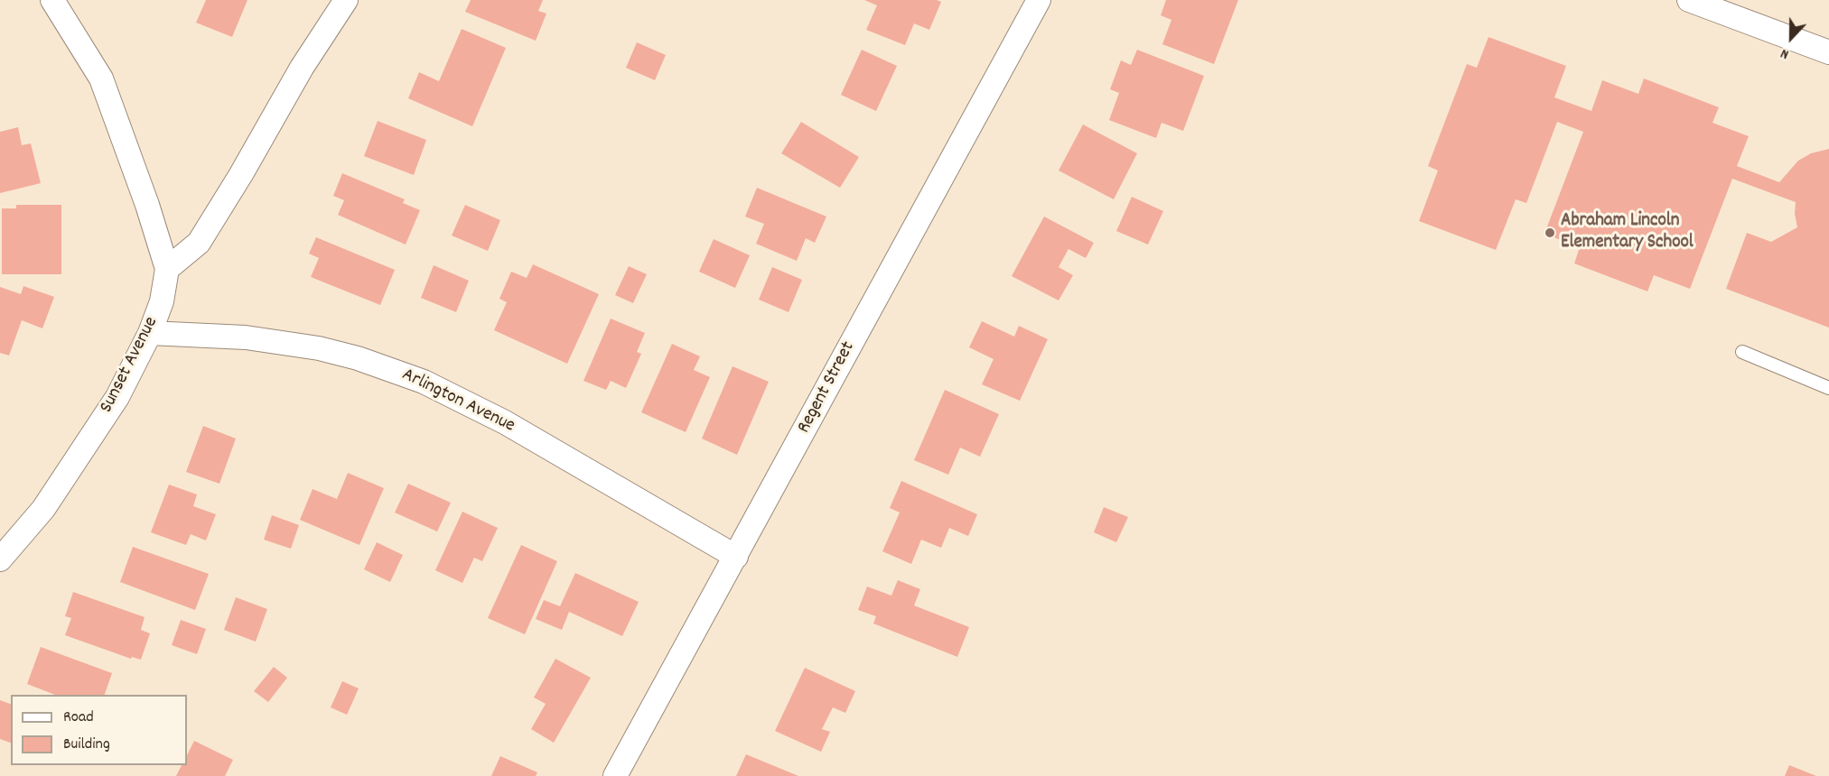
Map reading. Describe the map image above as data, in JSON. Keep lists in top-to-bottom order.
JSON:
{
  "streets": {
    "street": ["Sunset Avenue", "Regent Street", "Arlington Avenue"]
  },
  "crossings": [
    ["Sunset Avenue", "Arlington Avenue"],
    ["Regent Street", "Arlington Avenue"]
  ],
  "places": ["Abraham Lincoln Elementary School"],
  "legend": ["Road", "Building"],
  "north": "bottom"
}
